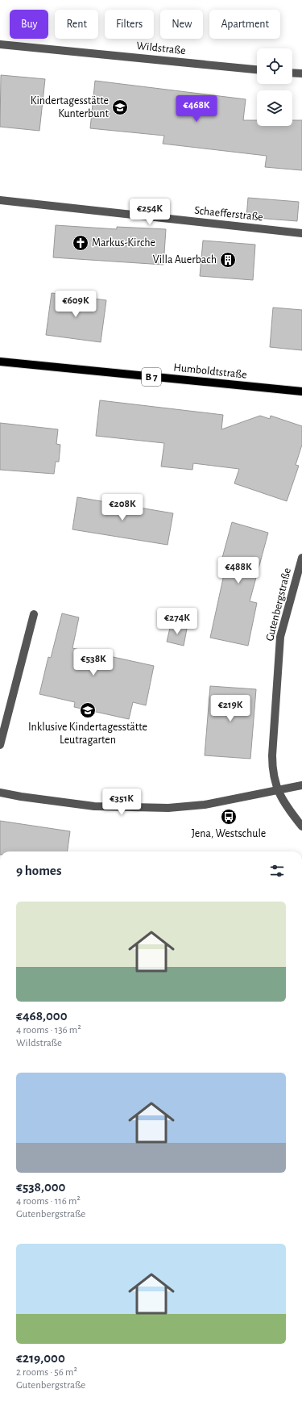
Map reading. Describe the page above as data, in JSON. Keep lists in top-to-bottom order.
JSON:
{
  "streets": {
    "main road": ["Humboldtstraße", "B 7"],
    "street": ["Wildstraße", "Schaefferstraße", "Gutenbergstraße"]
  },
  "places": {
    "school or university": ["Kindertagesstätte Kunterbunt", "Inklusive Kindertagesstätte Leutragarten"],
    "church": ["Markus-Kirche"],
    "building": ["Villa Auerbach"],
    "bus stop": ["Jena, Westschule"]
  },
  "page": {
    "chip": [
      "Buy",
      "Rent",
      "Filters",
      "New",
      "Apartment"
    ],
    "price": [
      "€468K",
      "€254K",
      "€609K",
      "€208K",
      "€488K",
      "€274K",
      "€538K",
      "€219K",
      "€351K"
    ],
    "heading": "9 homes",
    "list": [
      {
        "name": "€468,000",
        "note": "4 rooms · 136 m² · Wildstraße"
      },
      {
        "name": "€538,000",
        "note": "4 rooms · 116 m² · Gutenbergstraße"
      },
      {
        "name": "€219,000",
        "note": "2 rooms · 56 m² · Gutenbergstraße"
      }
    ]
  }
}
